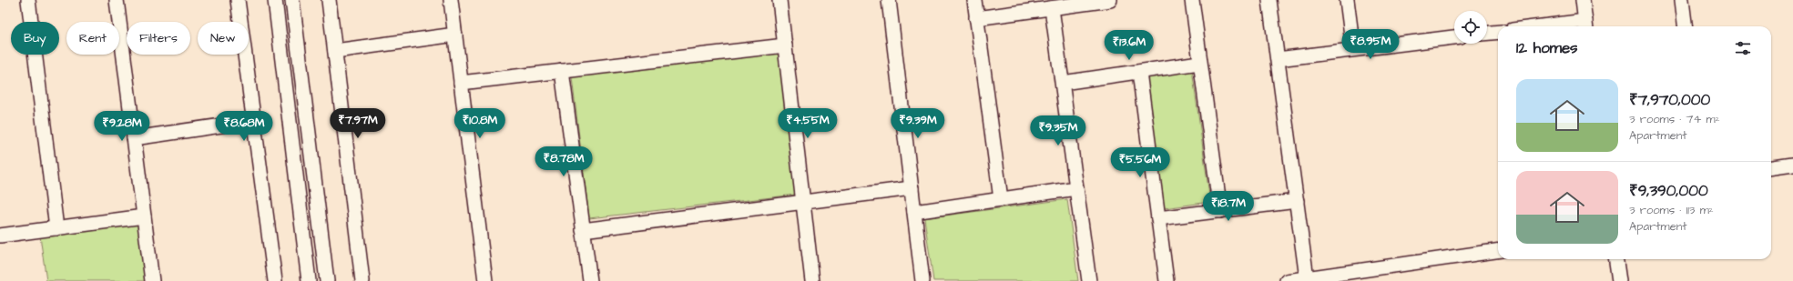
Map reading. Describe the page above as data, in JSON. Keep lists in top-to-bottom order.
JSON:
{
  "page": {
    "chip": [
      "Buy",
      "Rent",
      "Filters",
      "New"
    ],
    "heading": "12 homes",
    "price": [
      "₹8.95M",
      "₹13.6M",
      "₹7.97M",
      "₹10.8M",
      "₹4.55M",
      "₹9.39M",
      "₹9.28M",
      "₹8.68M",
      "₹9.35M",
      "₹8.78M",
      "₹5.56M",
      "₹18.7M"
    ],
    "list": [
      {
        "name": "₹7,970,000",
        "note": "3 rooms · 74 m² · Apartment"
      },
      {
        "name": "₹9,390,000",
        "note": "3 rooms · 113 m² · Apartment"
      }
    ]
  }
}
